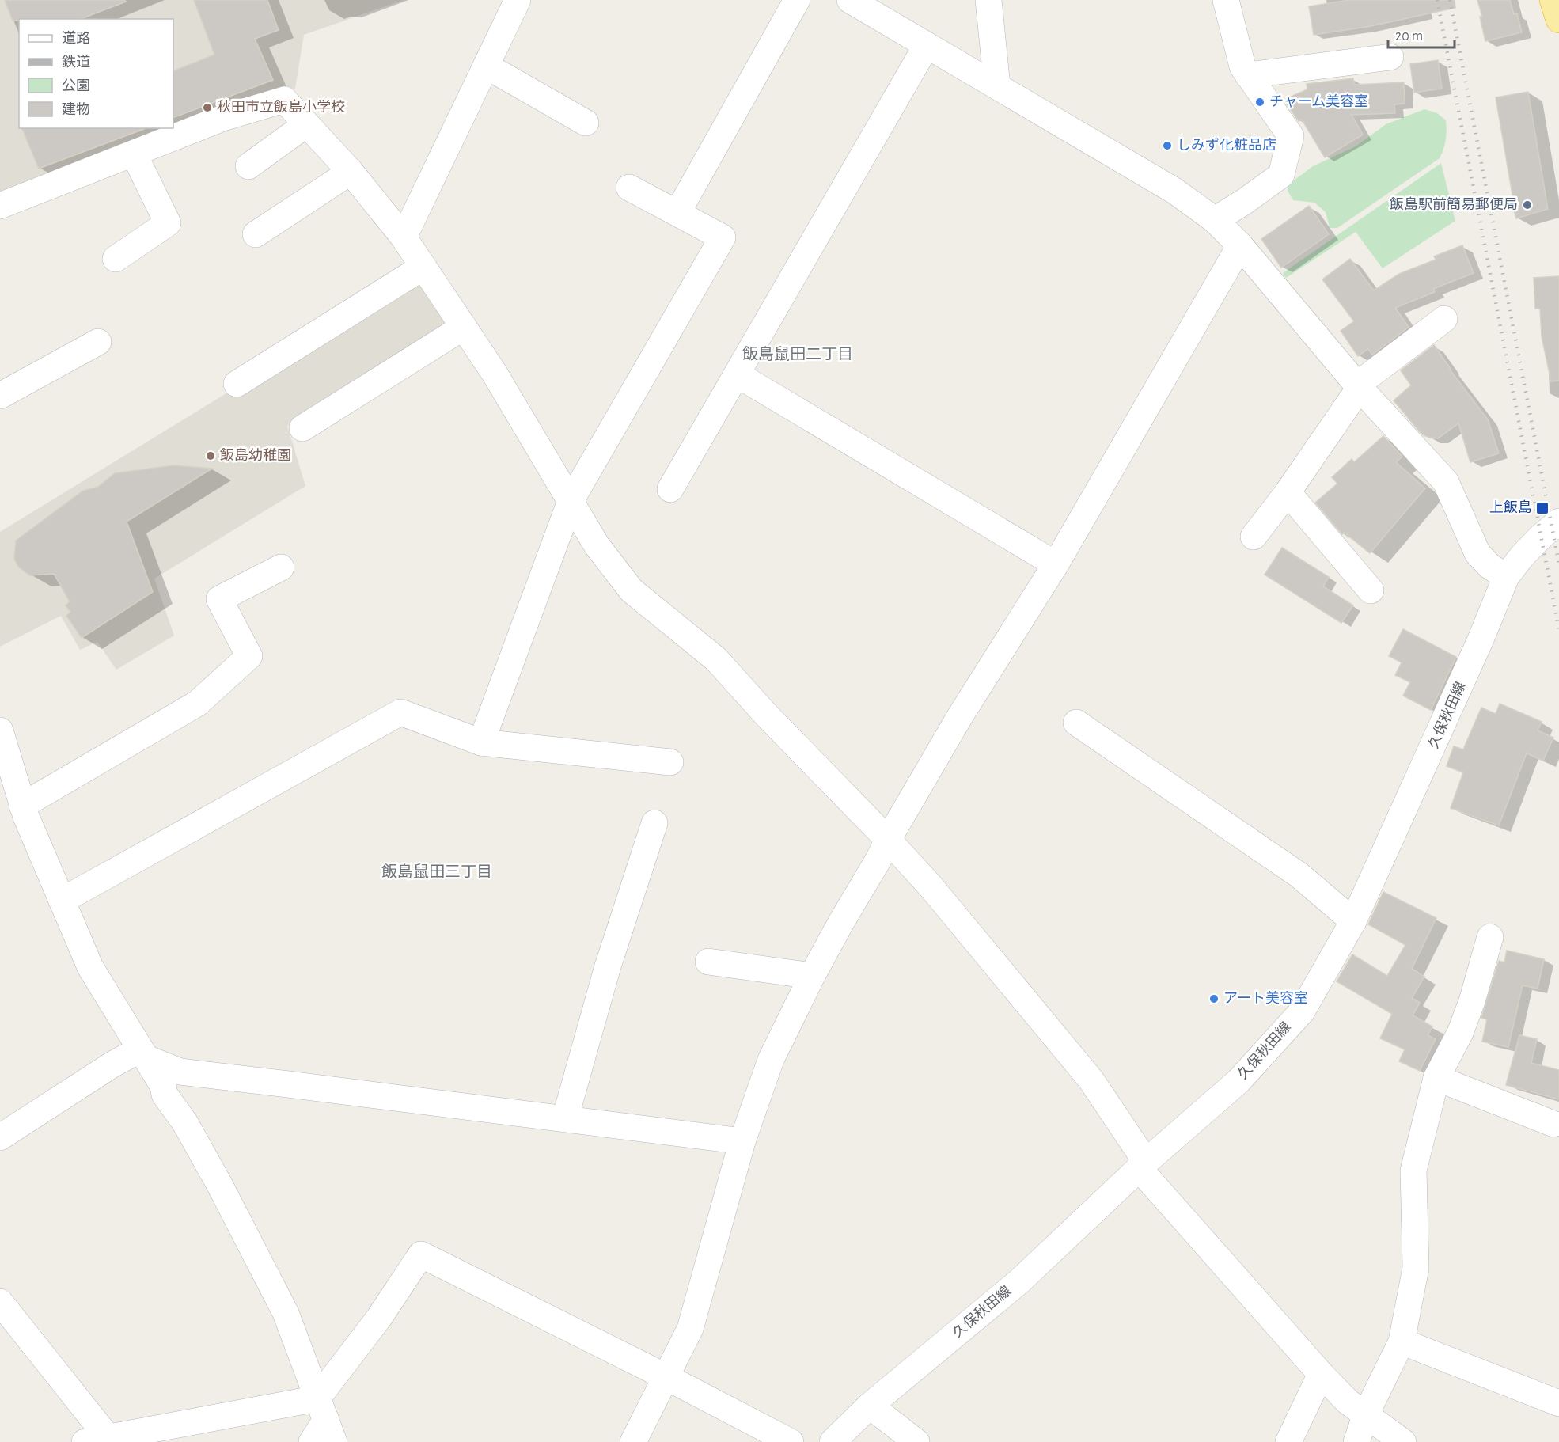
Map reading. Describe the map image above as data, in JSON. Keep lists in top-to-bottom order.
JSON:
{
  "streets": {
    "street": ["久保秋田線"]
  },
  "districts": ["飯島鼠田二丁目", "飯島鼠田三丁目"],
  "places": {
    "other": [
      "チャーム美容室",
      "秋田市立飯島小学校",
      "しみず化粧品店",
      "飯島駅前簡易郵便局",
      "飯島幼稚園",
      "アート美容室"
    ],
    "transit": ["上飯島"]
  },
  "legend": [
    "道路",
    "鉄道",
    "公園",
    "建物"
  ],
  "scale_bar": "20 m"
}
